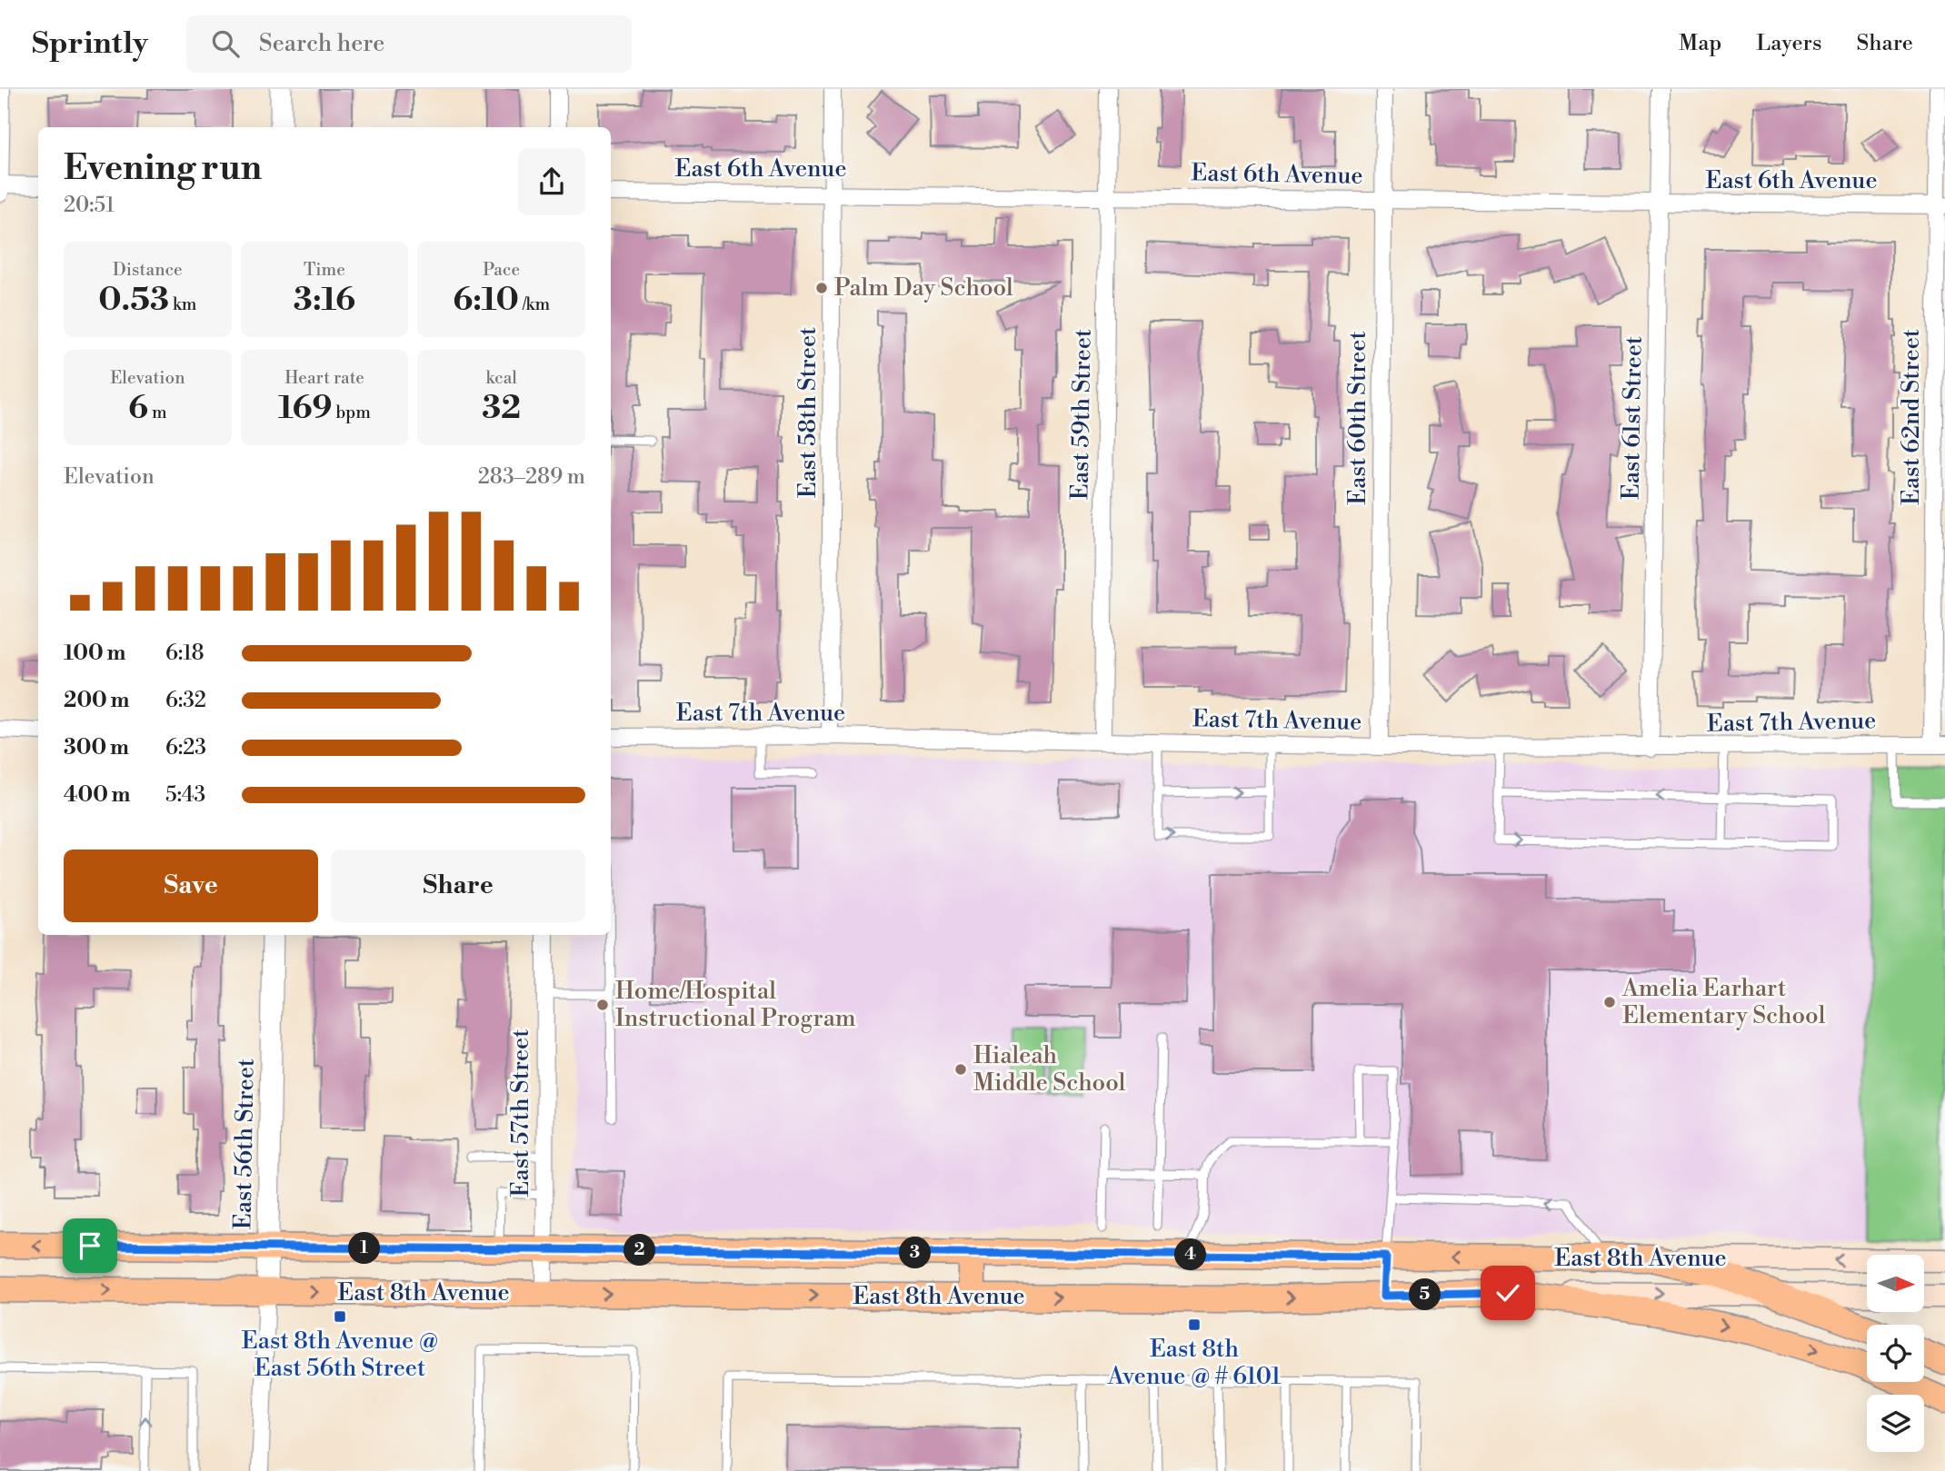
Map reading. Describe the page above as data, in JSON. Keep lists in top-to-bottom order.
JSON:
{
  "streets": {
    "main road": ["East 8th Avenue"],
    "street": [
      "East 6th Avenue",
      "East 58th Street",
      "East 59th Street",
      "East 62nd Street",
      "East 60th Street",
      "East 61st Street",
      "East 7th Avenue",
      "East 57th Street",
      "East 56th Street"
    ]
  },
  "crossings": [
    ["East 6th Avenue", "East 58th Street"],
    ["East 6th Avenue", "East 59th Street"],
    ["East 6th Avenue", "East 62nd Street"],
    ["East 6th Avenue", "East 60th Street"],
    ["East 6th Avenue", "East 61st Street"],
    ["East 58th Street", "East 7th Avenue"],
    ["East 59th Street", "East 7th Avenue"],
    ["East 62nd Street", "East 7th Avenue"],
    ["East 60th Street", "East 7th Avenue"],
    ["East 61st Street", "East 7th Avenue"],
    ["East 57th Street", "East 8th Avenue"],
    ["East 56th Street", "East 8th Avenue"]
  ],
  "places": {
    "other": [
      "Palm Day School",
      "Amelia Earhart Elementary School",
      "Home/Hospital Instructional Program",
      "Hialeah Middle School"
    ],
    "transit": ["East 8th Avenue @ East 56th Street", "East 8th Avenue @ # 6101"]
  },
  "north": "right",
  "page": {
    "header": "Sprintly",
    "search": "Search here",
    "nav": ["Map", "Layers", "Share"],
    "heading": ["Evening run", "20:51"],
    "stats": [
      ["Distance", "0.53 km"],
      ["Time", "3:16"],
      ["Pace", "6:10 /km"],
      ["Elevation", "6 m"],
      ["Heart rate", "169 bpm"],
      ["kcal", "32"]
    ],
    "chart": ["Elevation", "283–289 m"],
    "list": [
      {
        "name": "100 m",
        "note": "6:18"
      },
      {
        "name": "200 m",
        "note": "6:32"
      },
      {
        "name": "300 m",
        "note": "6:23"
      },
      {
        "name": "400 m",
        "note": "5:43"
      }
    ],
    "buttons": ["Save", "Share"],
    "pins": [
      "1",
      "2",
      "3",
      "4",
      "5"
    ]
  }
}
